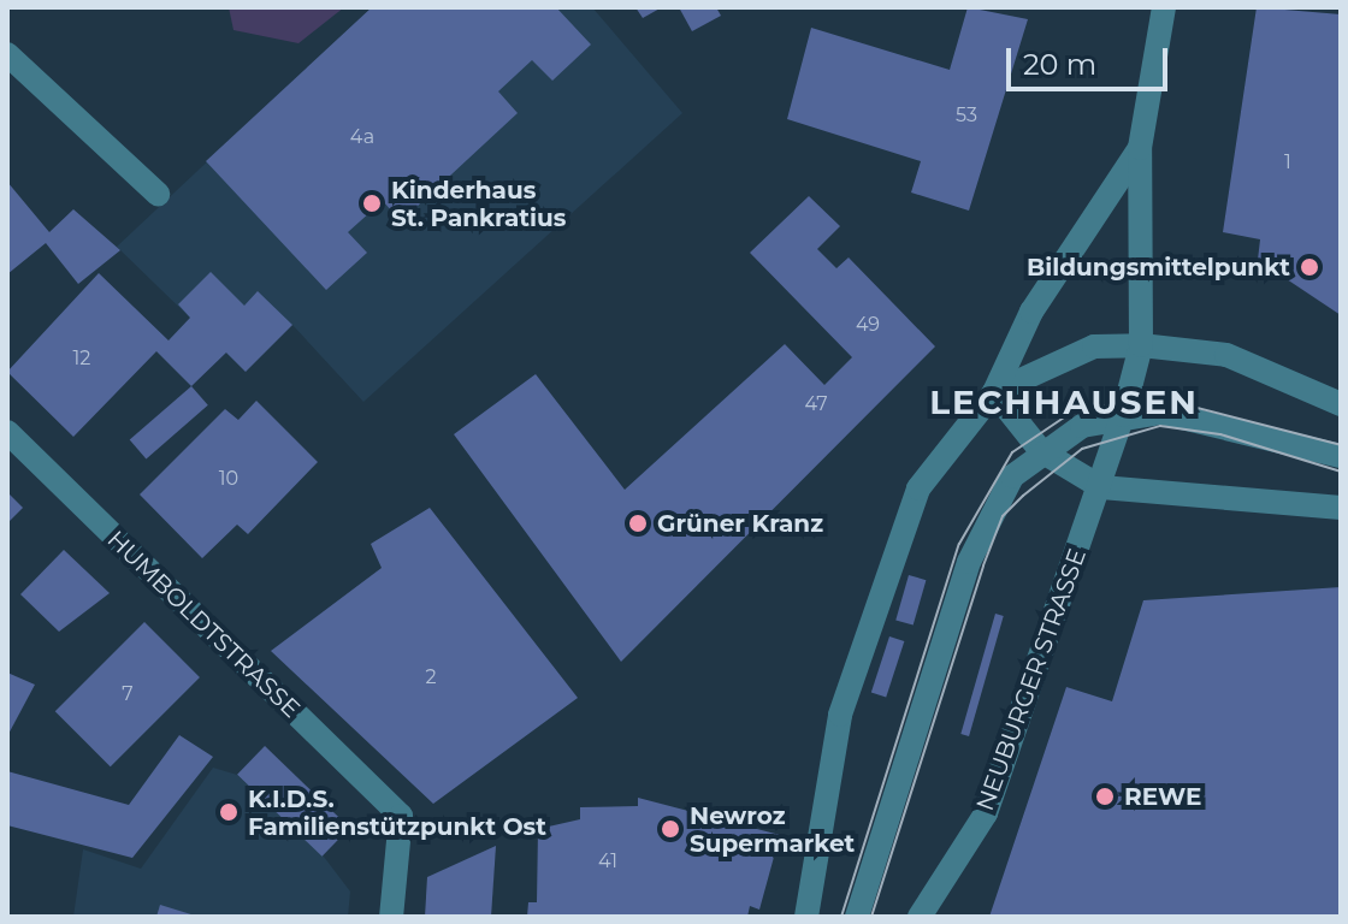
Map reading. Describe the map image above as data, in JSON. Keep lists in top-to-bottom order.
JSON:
{
  "streets": {
    "street": ["HUMBOLDTSTRASSE", "NEUBURGER STRASSE"]
  },
  "districts": ["LECHHAUSEN"],
  "places": [
    "Kinderhaus St. Pankratius",
    "Bildungsmittelpunkt",
    "Grüner Kranz",
    "REWE",
    "K.I.D.S. Familienstützpunkt Ost",
    "Newroz Supermarket"
  ],
  "house_numbers": [
    "53",
    "4a",
    "1",
    "49",
    "12",
    "47",
    "10",
    "2",
    "7",
    "41"
  ],
  "scale_bar": "20 m"
}
